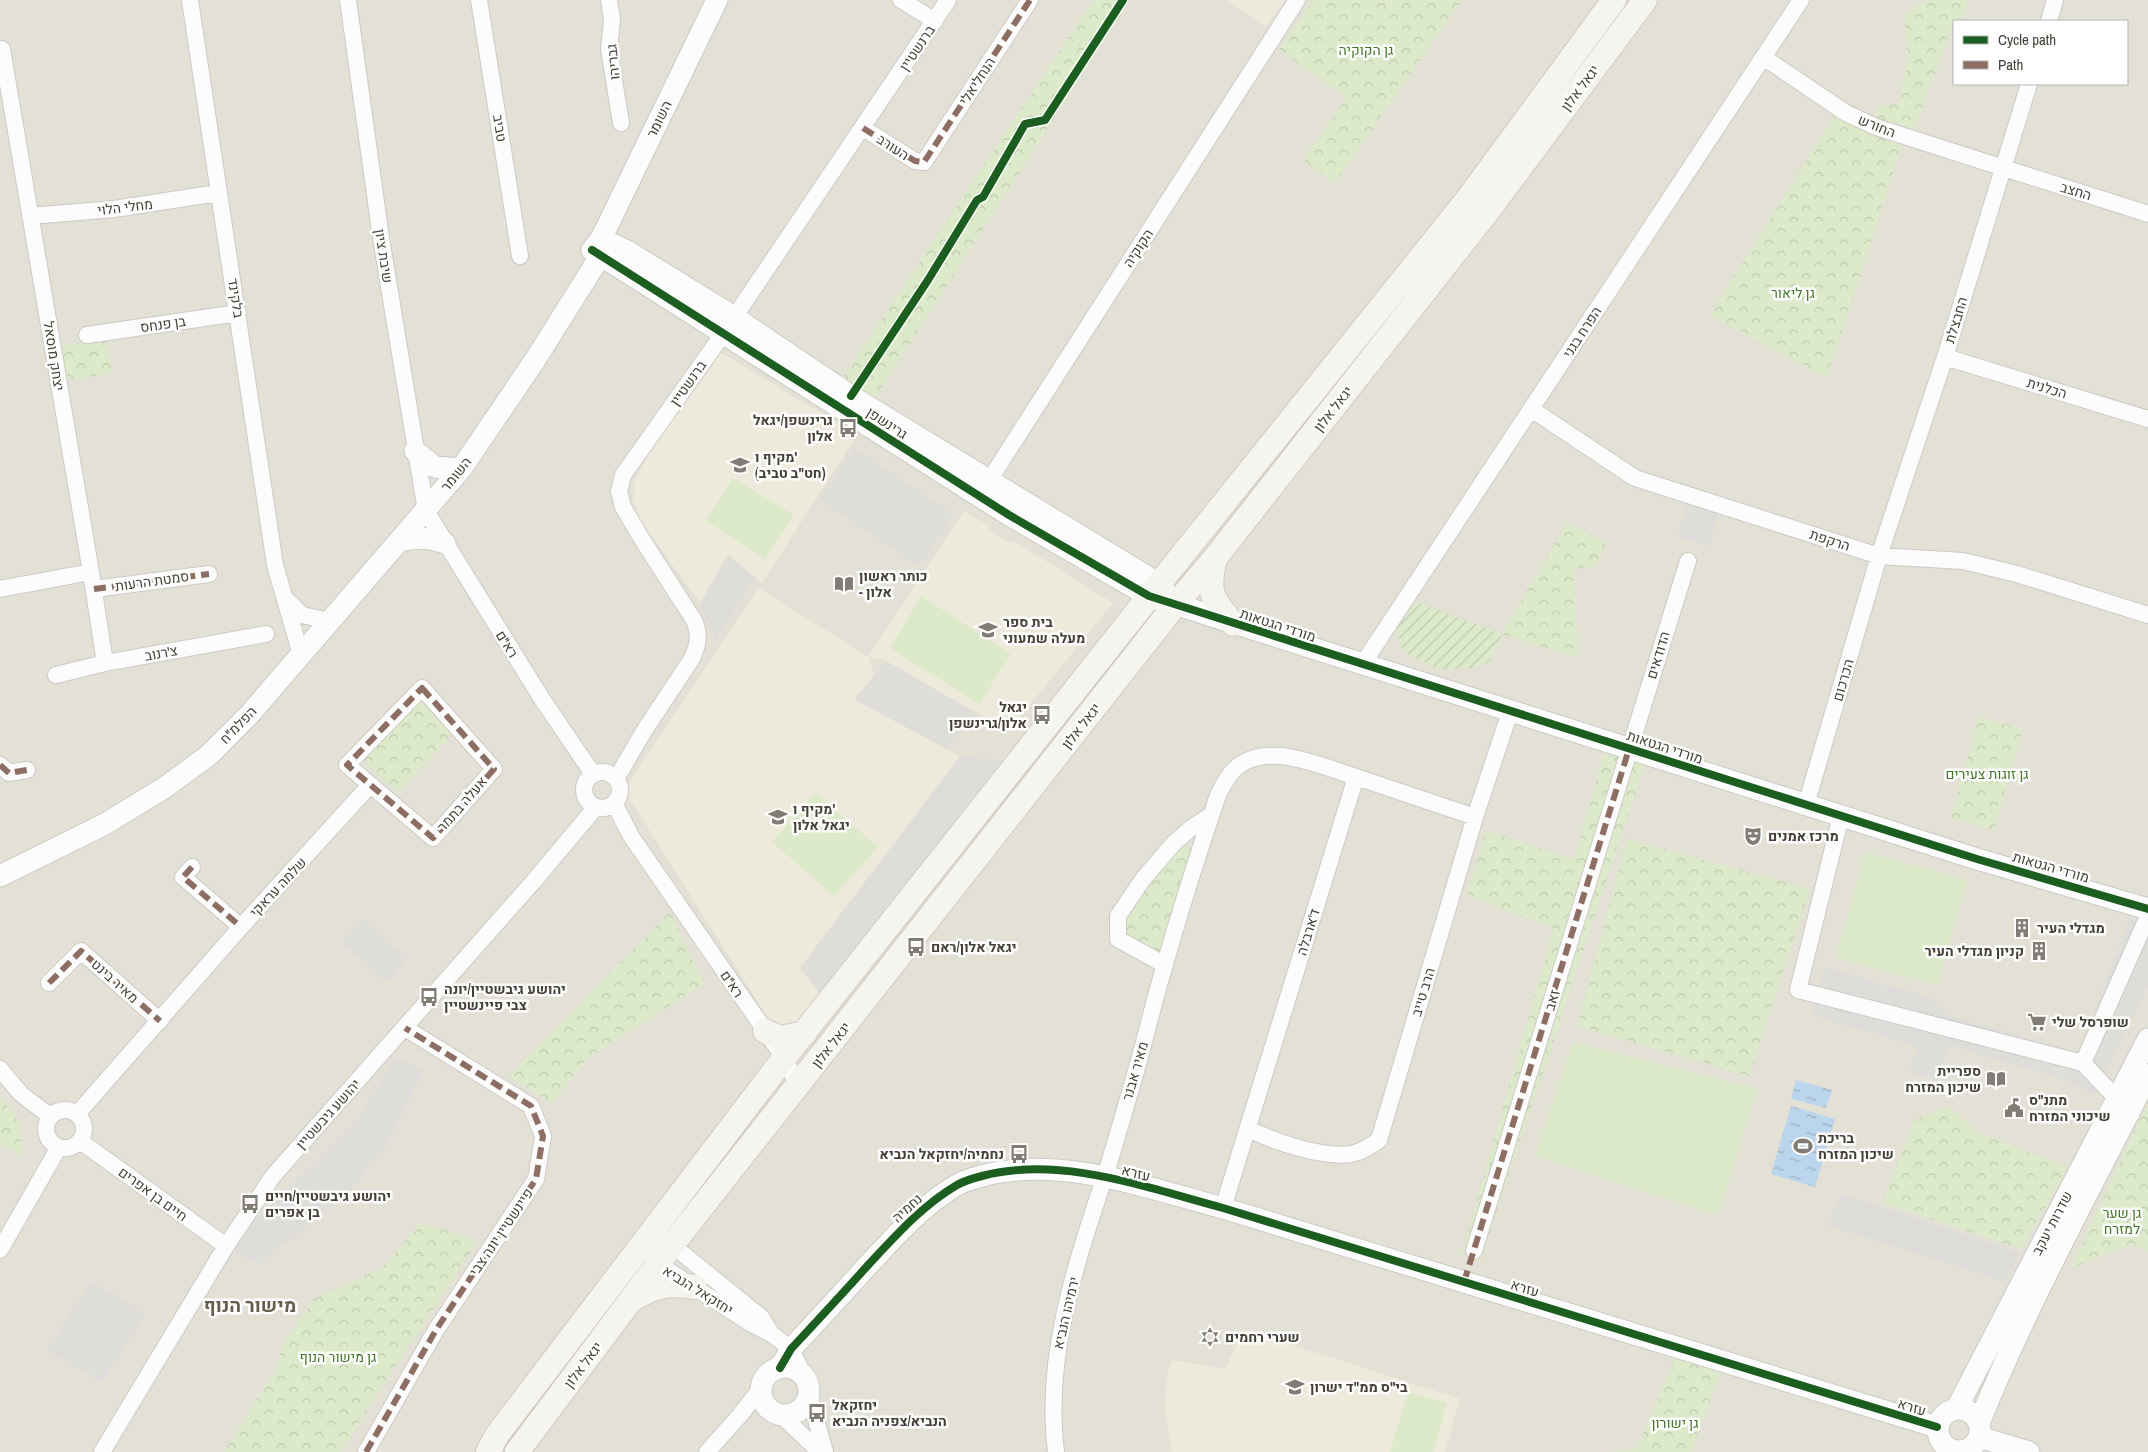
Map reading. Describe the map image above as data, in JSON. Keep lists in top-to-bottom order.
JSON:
{
  "streets": {
    "main road": ["יגאל אלון"],
    "street": [
      "ברנשטיין",
      "גבריהו",
      "הנחליאלי",
      "השומר",
      "החורש",
      "טביב",
      "העורב",
      "החצב",
      "מחלי הלוי",
      "הקוקיה",
      "שיבת ציון",
      "בלקינד",
      "החבצלת",
      "בן פנחס",
      "הפרח בגני",
      "יצחק מוסאל",
      "הכלנית",
      "גרינשפן",
      "הרקפת",
      "סמטת הרעות",
      "מורדי הגטאות",
      "רא\"ם",
      "צ'רנוב",
      "הדודאים",
      "הכרכום",
      "הפלמ\"ח",
      "אעלה בתמר",
      "שלמה עראקי",
      "ד'ארבלה",
      "מאיר בינט",
      "הרב טייב",
      "זאב",
      "מאיר אבנר",
      "יהושע גיבשטיין",
      "עזרא",
      "חיים בן אפרים",
      "נחמיה",
      "שדרות יעקב",
      "פיינשטיין יונה צבי",
      "יחזקאל הנביא",
      "ירמיהו הנביא"
    ]
  },
  "crossings": [
    ["ברנשטיין", "העורב"],
    ["ברנשטיין", "גרינשפן"],
    ["ברנשטיין", "רא\"ם"],
    ["ברנשטיין", "יהושע גיבשטיין"],
    ["הנחליאלי", "העורב"],
    ["יגאל אלון", "גרינשפן"],
    ["יגאל אלון", "מורדי הגטאות"],
    ["יגאל אלון", "רא\"ם"],
    ["יגאל אלון", "יחזקאל הנביא"],
    ["השומר", "שיבת ציון"],
    ["השומר", "גרינשפן"],
    ["השומר", "רא\"ם"],
    ["השומר", "הפלמ\"ח"],
    ["החורש", "החצב"],
    ["החורש", "החבצלת"],
    ["החורש", "הפרח בגני"],
    ["החצב", "החבצלת"],
    ["מחלי הלוי", "בלקינד"],
    ["מחלי הלוי", "יצחק מוסאל"],
    ["הקוקיה", "גרינשפן"],
    ["שיבת ציון", "רא\"ם"],
    ["שיבת ציון", "הפלמ\"ח"],
    ["בלקינד", "בן פנחס"],
    ["בלקינד", "הפלמ\"ח"],
    ["החבצלת", "הכלנית"],
    ["החבצלת", "הרקפת"],
    ["החבצלת", "הכרכום"],
    ["הפרח בגני", "הרקפת"],
    ["הפרח בגני", "מורדי הגטאות"],
    ["יצחק מוסאל", "סמטת הרעות"],
    ["יצחק מוסאל", "צ'רנוב"],
    ["גרינשפן", "מורדי הגטאות"],
    ["הרקפת", "הכרכום"],
    ["מורדי הגטאות", "הדודאים"],
    ["מורדי הגטאות", "הכרכום"],
    ["מורדי הגטאות", "הרב טייב"],
    ["מורדי הגטאות", "זאב"],
    ["רא\"ם", "הפלמ\"ח"],
    ["רא\"ם", "יהושע גיבשטיין"],
    ["הדודאים", "זאב"],
    ["אעלה בתמר", "שלמה עראקי"],
    ["שלמה עראקי", "מאיר בינט"],
    ["שלמה עראקי", "חיים בן אפרים"],
    ["ד'ארבלה", "הרב טייב"],
    ["ד'ארבלה", "מאיר אבנר"],
    ["ד'ארבלה", "עזרא"],
    ["מאיר אבנר", "עזרא"],
    ["מאיר אבנר", "נחמיה"],
    ["מאיר אבנר", "ירמיהו הנביא"],
    ["יהושע גיבשטיין", "חיים בן אפרים"],
    ["יהושע גיבשטיין", "פיינשטיין יונה צבי"],
    ["עזרא", "נחמיה"],
    ["עזרא", "שדרות יעקב"],
    ["עזרא", "ירמיהו הנביא"],
    ["נחמיה", "יחזקאל הנביא"],
    ["נחמיה", "ירמיהו הנביא"]
  ],
  "districts": ["מישור הנוף"],
  "parks": [
    "גן הקוקיה",
    "גן ליאור",
    "גן זוגות צעירים",
    "גן שער למזרח",
    "גן מישור הנוף",
    "גן ישורון"
  ],
  "places": {
    "bus stop": [
      "גרינשפן/יגאל אלון",
      "יגאל אלון/גרינשפן",
      "יגאל אלון/ראם",
      "יהושע גיבשטיין/יונה צבי פיינשטיין",
      "נחמיה/יחזקאל הנביא",
      "יהושע גיבשטיין/חיים בן אפרים",
      "יחזקאל הנביא/צפניה הנביא"
    ],
    "school or university": [
      "מקיף ו' (חט\"ב טביב)",
      "בית ספר מעלה שמעוני",
      "מקיף ו' יגאל אלון",
      "בי\"ס ממ\"ד ישרון"
    ],
    "library": ["כותר ראשון - אלון", "ספריית שיכון המזרח"],
    "theatre": ["מרכז אמנים"],
    "building": ["מגדלי העיר", "קניון מגדלי העיר"],
    "supermarket": ["שופרסל שלי"],
    "public building": ["מתנ\"ס שיכוני המזרח"],
    "sports": ["בריכת שיכון המזרח"],
    "synagogue": ["שערי רחמים"]
  },
  "legend": ["Cycle path", "Path"]
}
